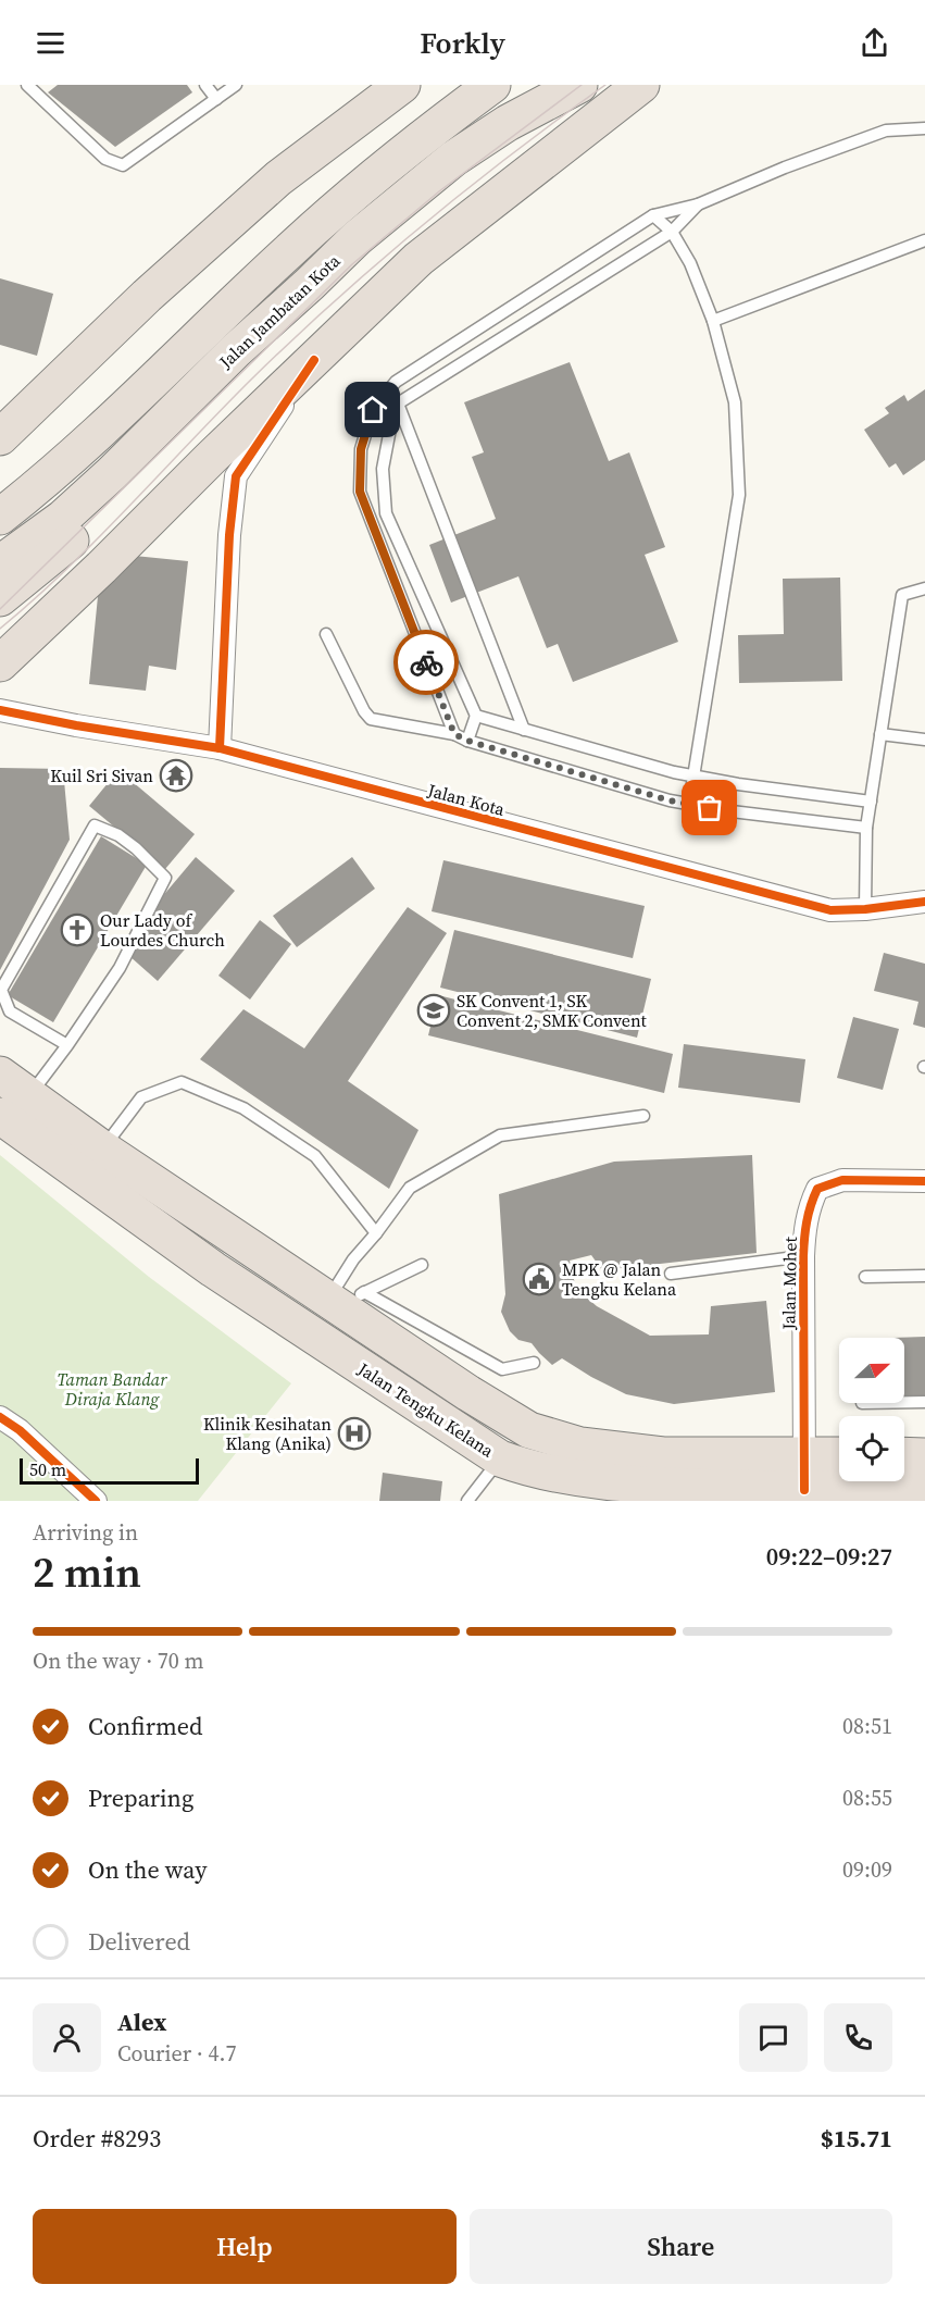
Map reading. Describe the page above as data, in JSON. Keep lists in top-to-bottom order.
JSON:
{
  "streets": {
    "highway": ["Jalan Jambatan Kota", "Jalan Tengku Kelana"],
    "street": ["Jalan Kota", "Jalan Mohet"]
  },
  "crossings": [
    ["Jalan Mohet", "Jalan Tengku Kelana"]
  ],
  "parks": ["Taman Bandar Diraja Klang"],
  "places": {
    "temple": ["Kuil Sri Sivan"],
    "church": ["Our Lady of Lourdes Church"],
    "school or university": ["SK Convent 1, SK Convent 2, SMK Convent"],
    "public building": ["MPK @ Jalan Tengku Kelana"],
    "hospital": ["Klinik Kesihatan Klang (Anika)"]
  },
  "scale_bar": "50 m",
  "north": "right",
  "page": {
    "header": "Forkly",
    "scale": "50 m",
    "heading": ["2 min", "Arriving in", "09:22–09:27"],
    "panel": [
      "Alex",
      "Courier · 4.7",
      "Order #8293",
      "$15.71"
    ],
    "bar": "On the way · 70 m",
    "list": [
      ["Confirmed", "08:51"],
      ["Preparing", "08:55"],
      ["On the way", "09:09"],
      "Delivered"
    ],
    "buttons": ["Help", "Share"]
  }
}
